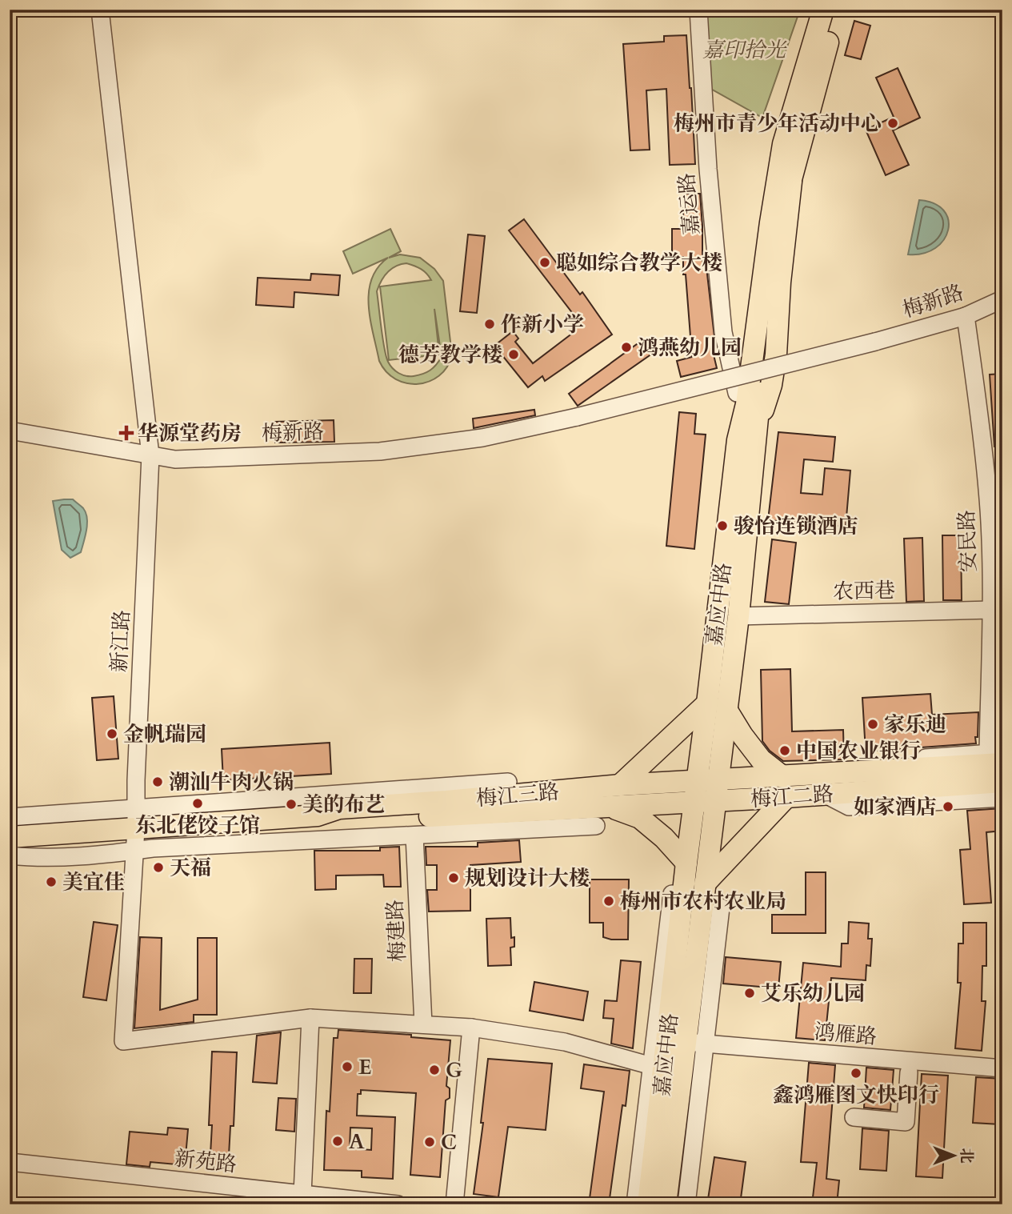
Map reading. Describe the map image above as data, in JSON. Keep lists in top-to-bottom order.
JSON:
{
  "streets": {
    "main road": ["嘉应中路", "梅江三路", "梅江二路"],
    "street": [
      "嘉运路",
      "梅新路",
      "安民路",
      "农西巷",
      "新江路",
      "梅建路",
      "鸿雁路",
      "新苑路"
    ]
  },
  "crossings": [
    ["梅新路", "安民路"],
    ["梅新路", "新江路"],
    ["安民路", "农西巷"],
    ["安民路", "梅江二路"],
    ["农西巷", "嘉应中路"],
    ["嘉应中路", "梅江三路"],
    ["嘉应中路", "梅江二路"],
    ["嘉应中路", "鸿雁路"],
    ["新江路", "梅江三路"],
    ["梅江三路", "梅江二路"]
  ],
  "parks": ["嘉印拾光"],
  "places": {
    "other": [
      "梅州市青少年活动中心",
      "聪如综合教学大楼",
      "作新小学",
      "鸿燕幼儿园",
      "德芳教学楼",
      "骏怡连锁酒店",
      "家乐迪",
      "金帆瑞园",
      "中国农业银行",
      "潮汕牛肉火锅",
      "东北佬饺子馆",
      "美的布艺",
      "如家酒店",
      "天福",
      "规划设计大楼",
      "美宜佳",
      "梅州市农村农业局",
      "艾乐幼儿园",
      "E",
      "G",
      "鑫鸿雁图文快印行",
      "A",
      "C"
    ],
    "health": ["华源堂药房"]
  },
  "north": "right"
}
